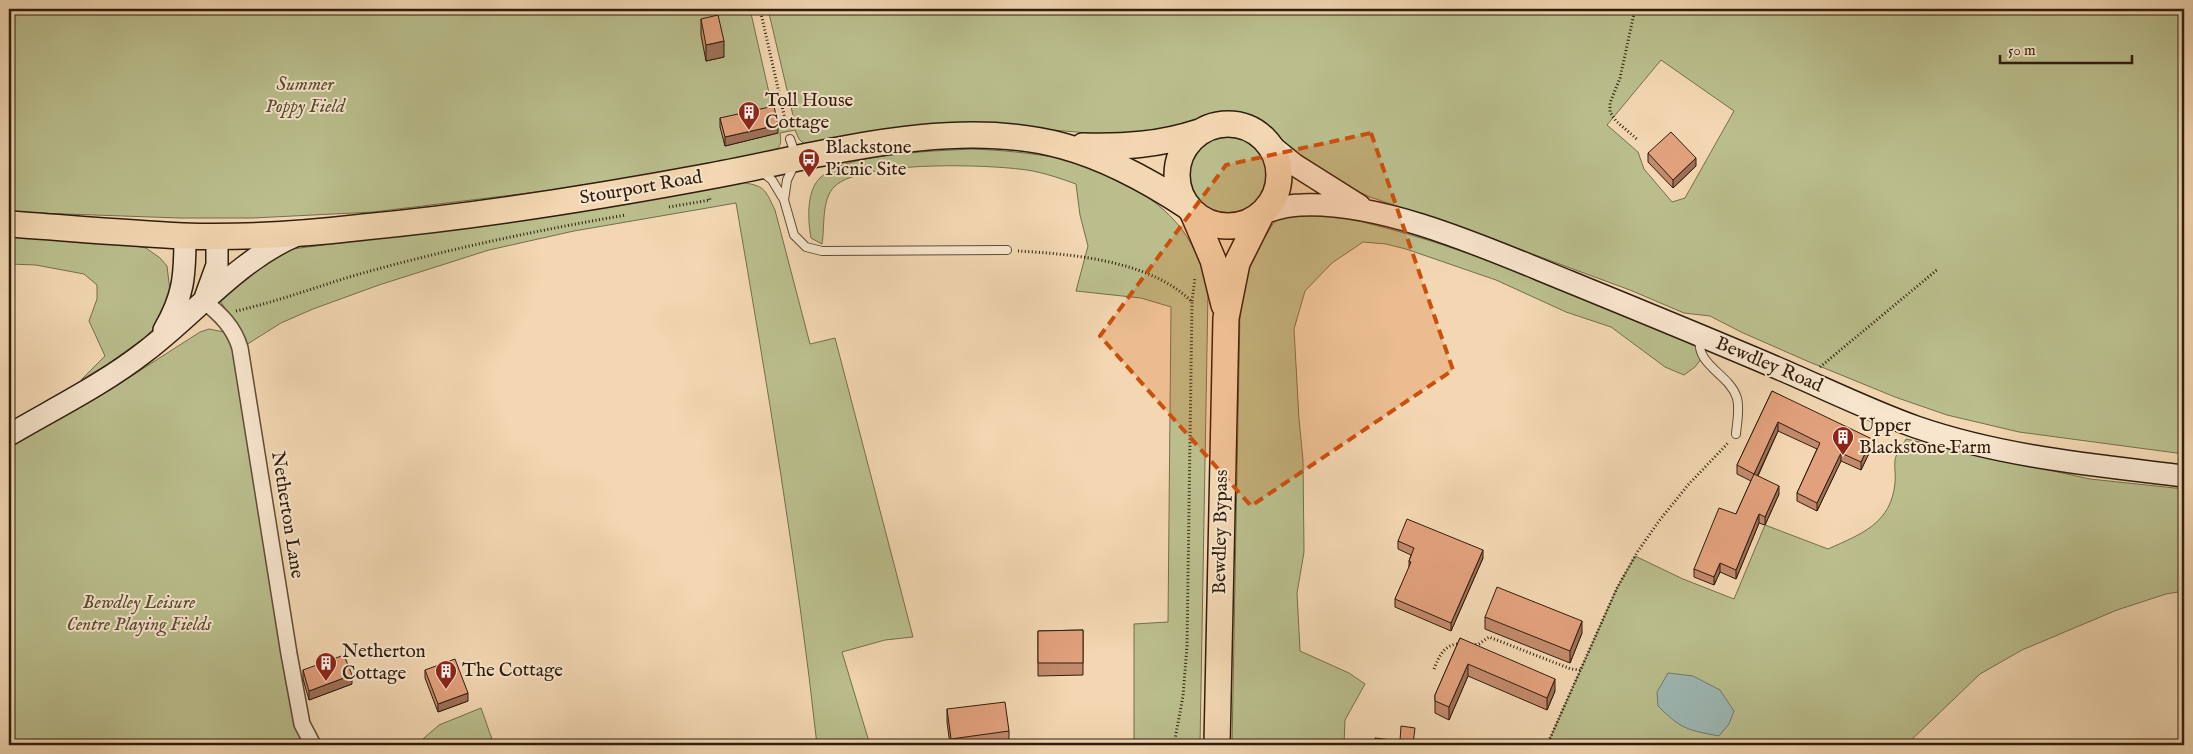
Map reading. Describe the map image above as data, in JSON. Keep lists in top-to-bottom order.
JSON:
{
  "streets": {
    "highway": ["Stourport Road", "Bewdley Bypass"],
    "main road": ["Bewdley Road"],
    "street": ["Netherton Lane"]
  },
  "crossings": [
    ["Stourport Road", "Bewdley Road"],
    ["Stourport Road", "Bewdley Bypass"],
    ["Bewdley Road", "Bewdley Bypass"]
  ],
  "parks": ["Summer Poppy Field", "Bewdley Leisure Centre Playing Fields"],
  "places": {
    "building": [
      "Toll House Cottage",
      "Upper Blackstone Farm",
      "Netherton Cottage",
      "The Cottage"
    ],
    "bus stop": ["Blackstone Picnic Site"]
  },
  "scale_bar": "50 m"
}
